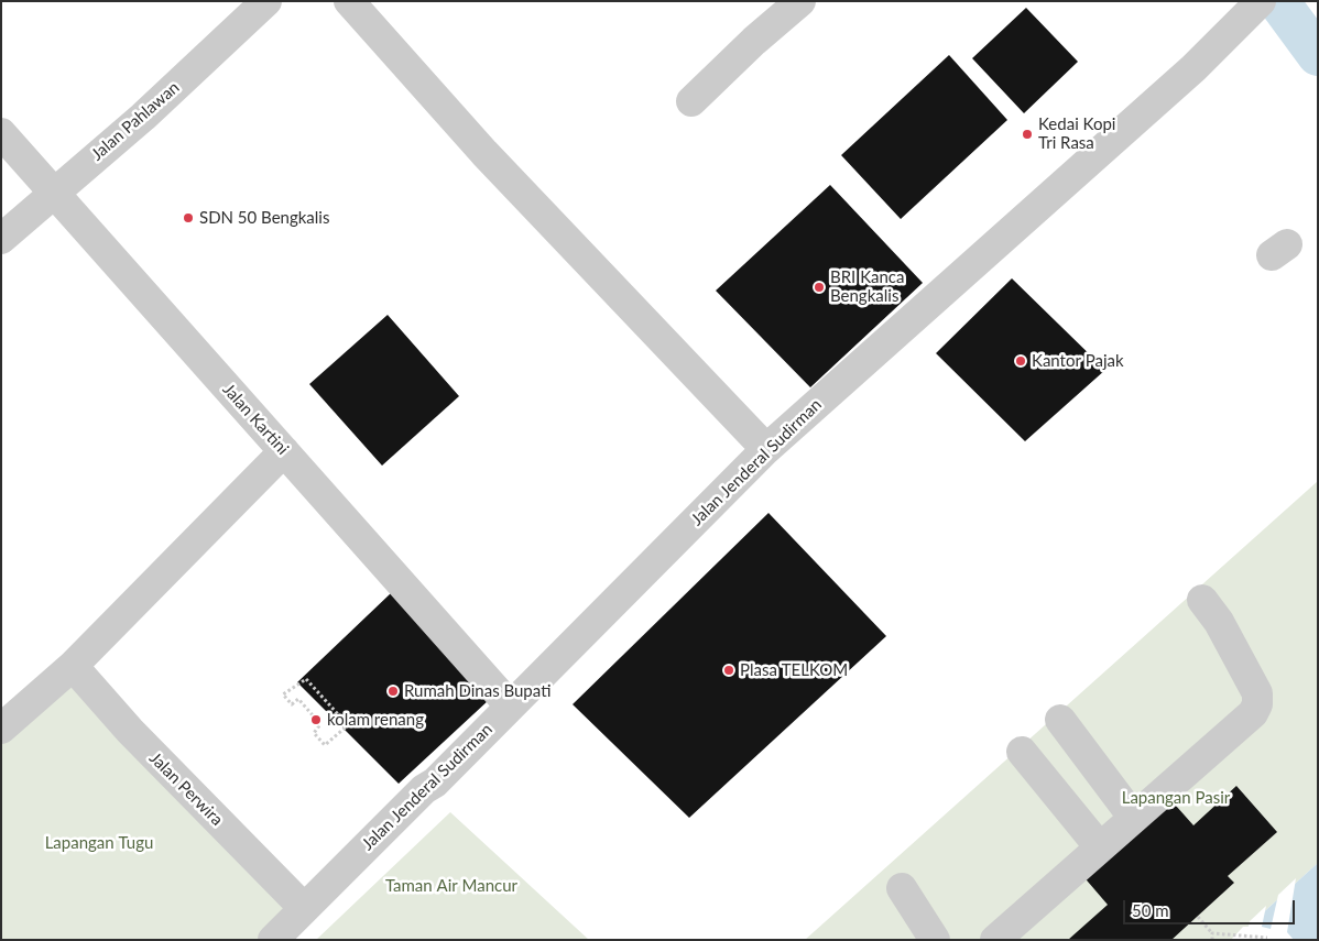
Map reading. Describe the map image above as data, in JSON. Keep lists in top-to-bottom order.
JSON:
{
  "streets": {
    "street": [
      "Jalan Pahlawan",
      "Jalan Kartini",
      "Jalan Jenderal Sudirman",
      "Jalan Perwira"
    ]
  },
  "crossings": [
    ["Jalan Pahlawan", "Jalan Kartini"],
    ["Jalan Kartini", "Jalan Jenderal Sudirman"],
    ["Jalan Jenderal Sudirman", "Jalan Perwira"]
  ],
  "parks": ["Lapangan Pasir", "Lapangan Tugu", "Taman Air Mancur"],
  "places": [
    "Kedai Kopi Tri Rasa",
    "SDN 50 Bengkalis",
    "BRI Kanca Bengkalis",
    "Kantor Pajak",
    "Plasa TELKOM",
    "Rumah Dinas Bupati",
    "kolam renang"
  ],
  "scale_bar": "50 m"
}
